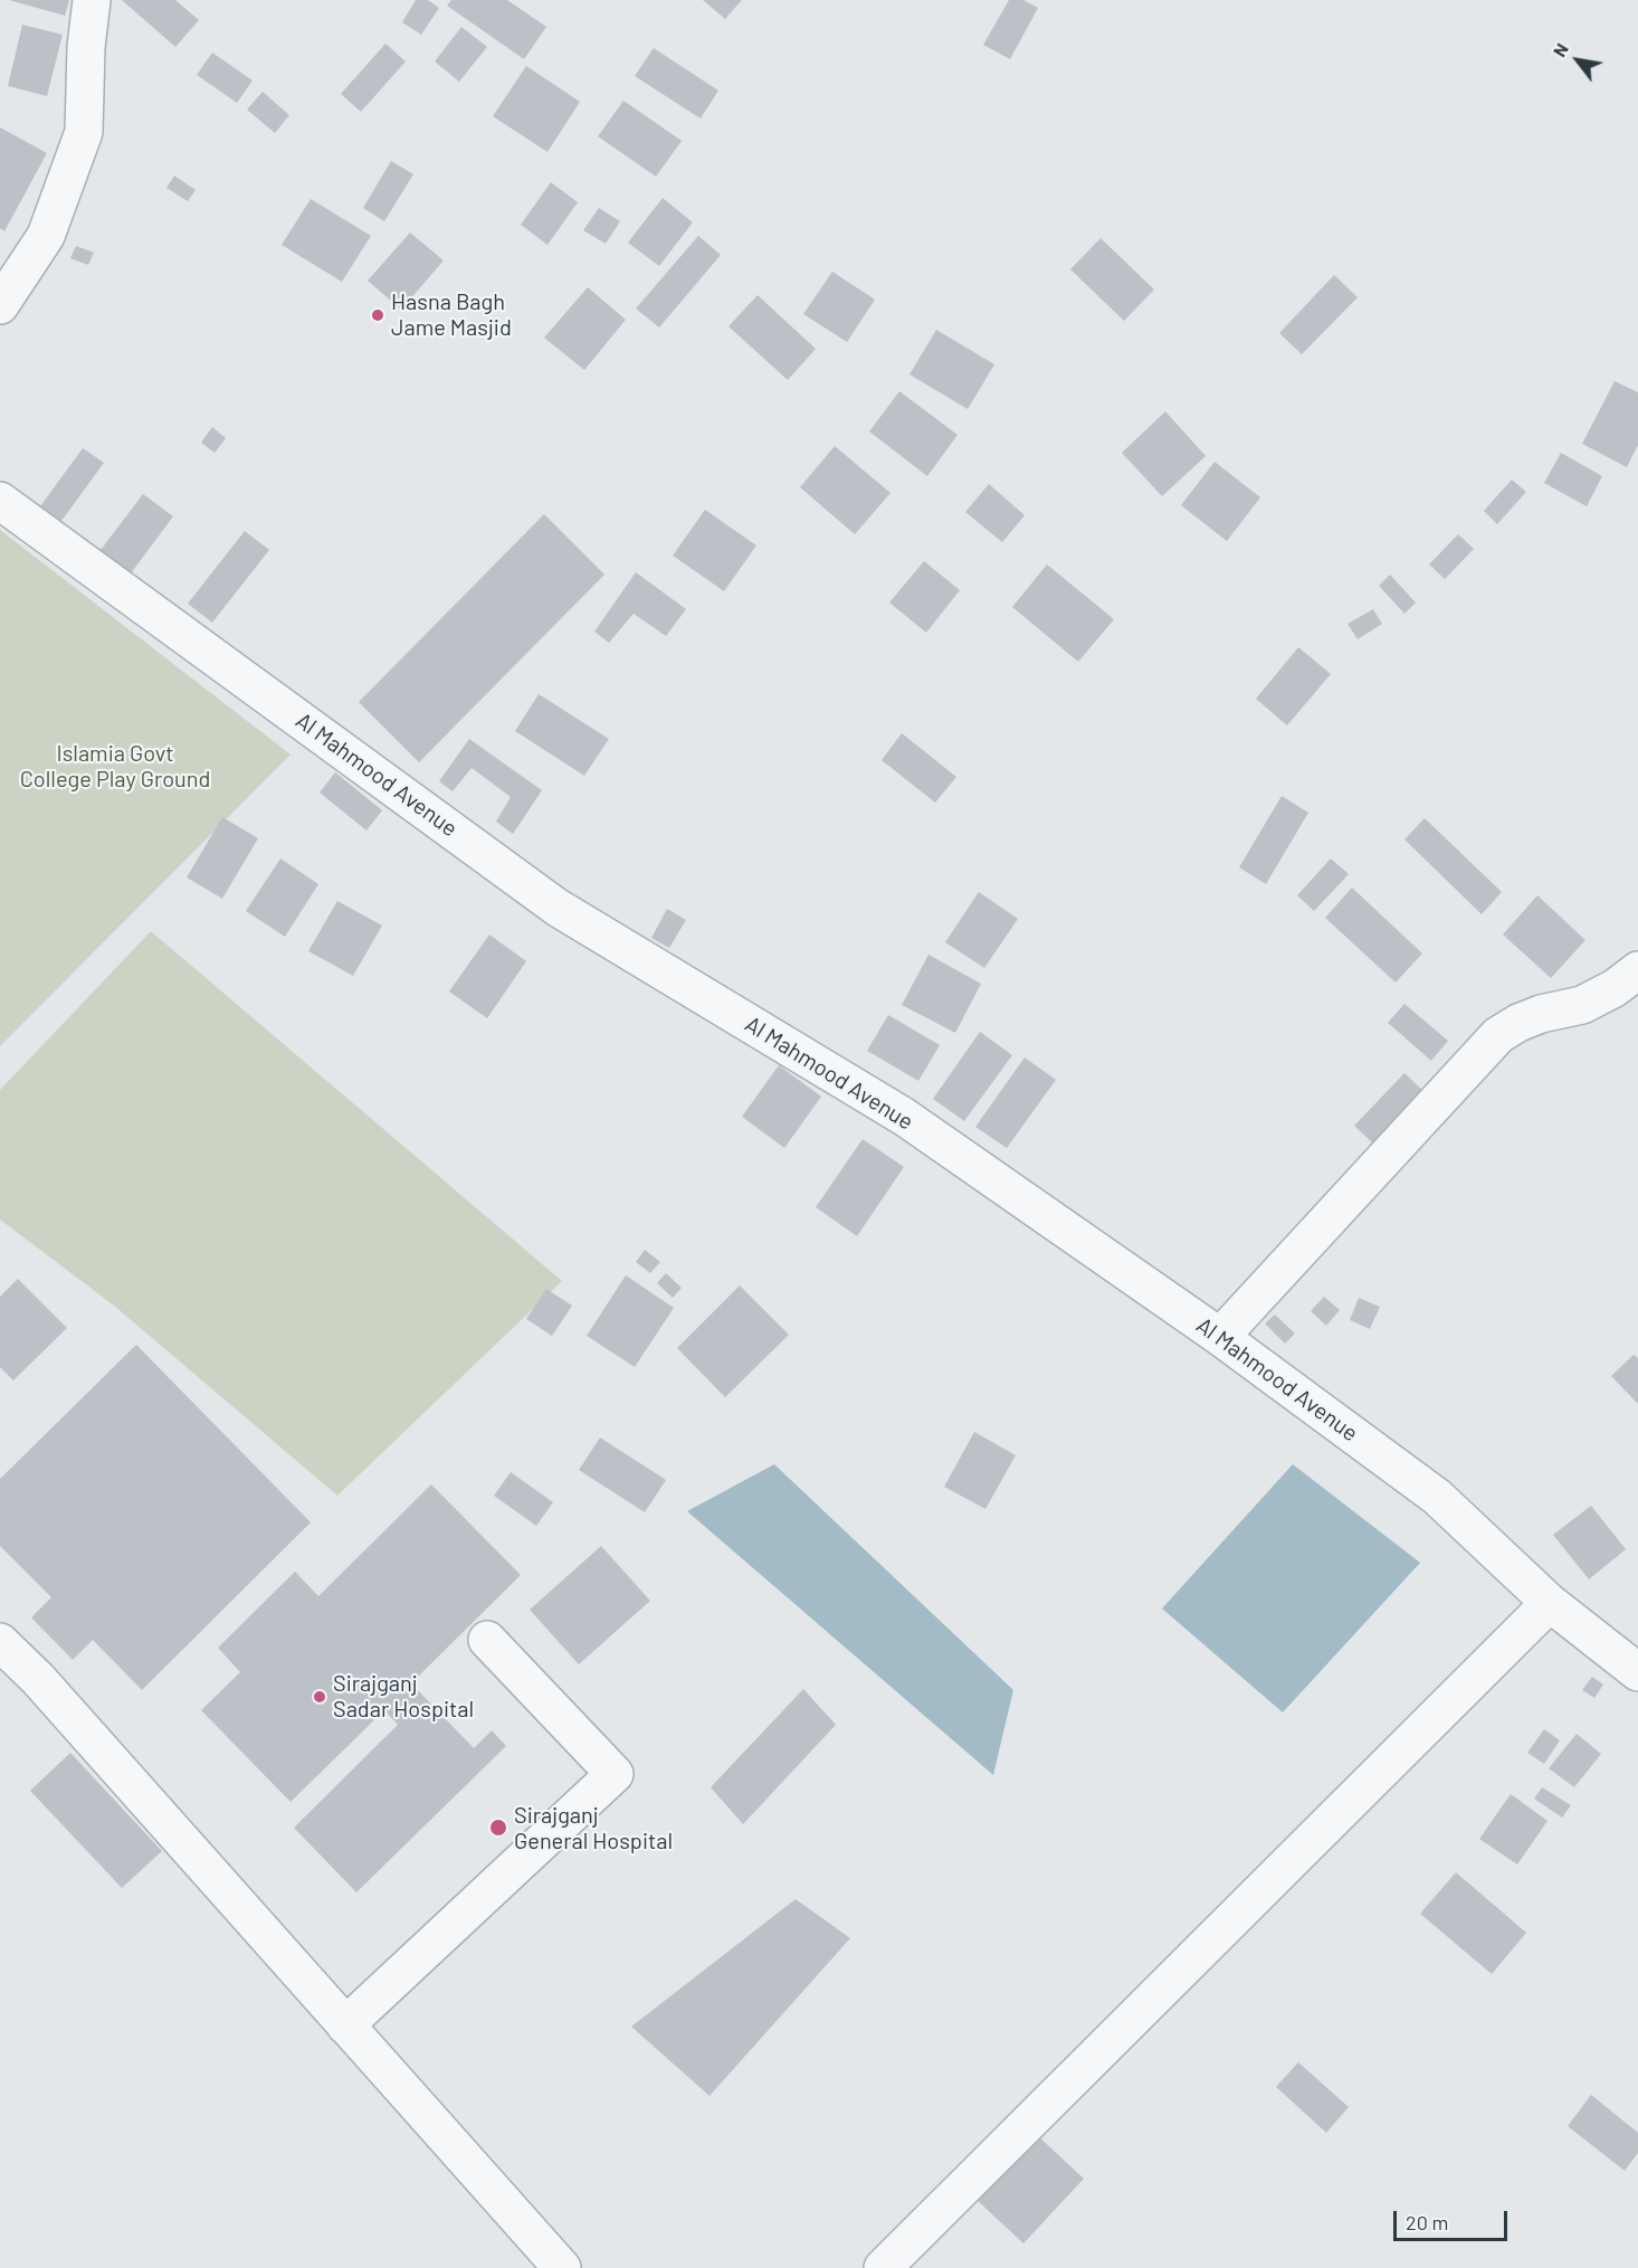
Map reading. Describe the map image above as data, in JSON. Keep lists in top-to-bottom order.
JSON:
{
  "streets": {
    "street": ["Al Mahmood Avenue"]
  },
  "parks": ["Islamia Govt College Play Ground"],
  "places": ["Hasna Bagh Jame Masjid", "Sirajganj Sadar Hospital", "Sirajganj General Hospital"],
  "scale_bar": "20 m",
  "north": "top left"
}
